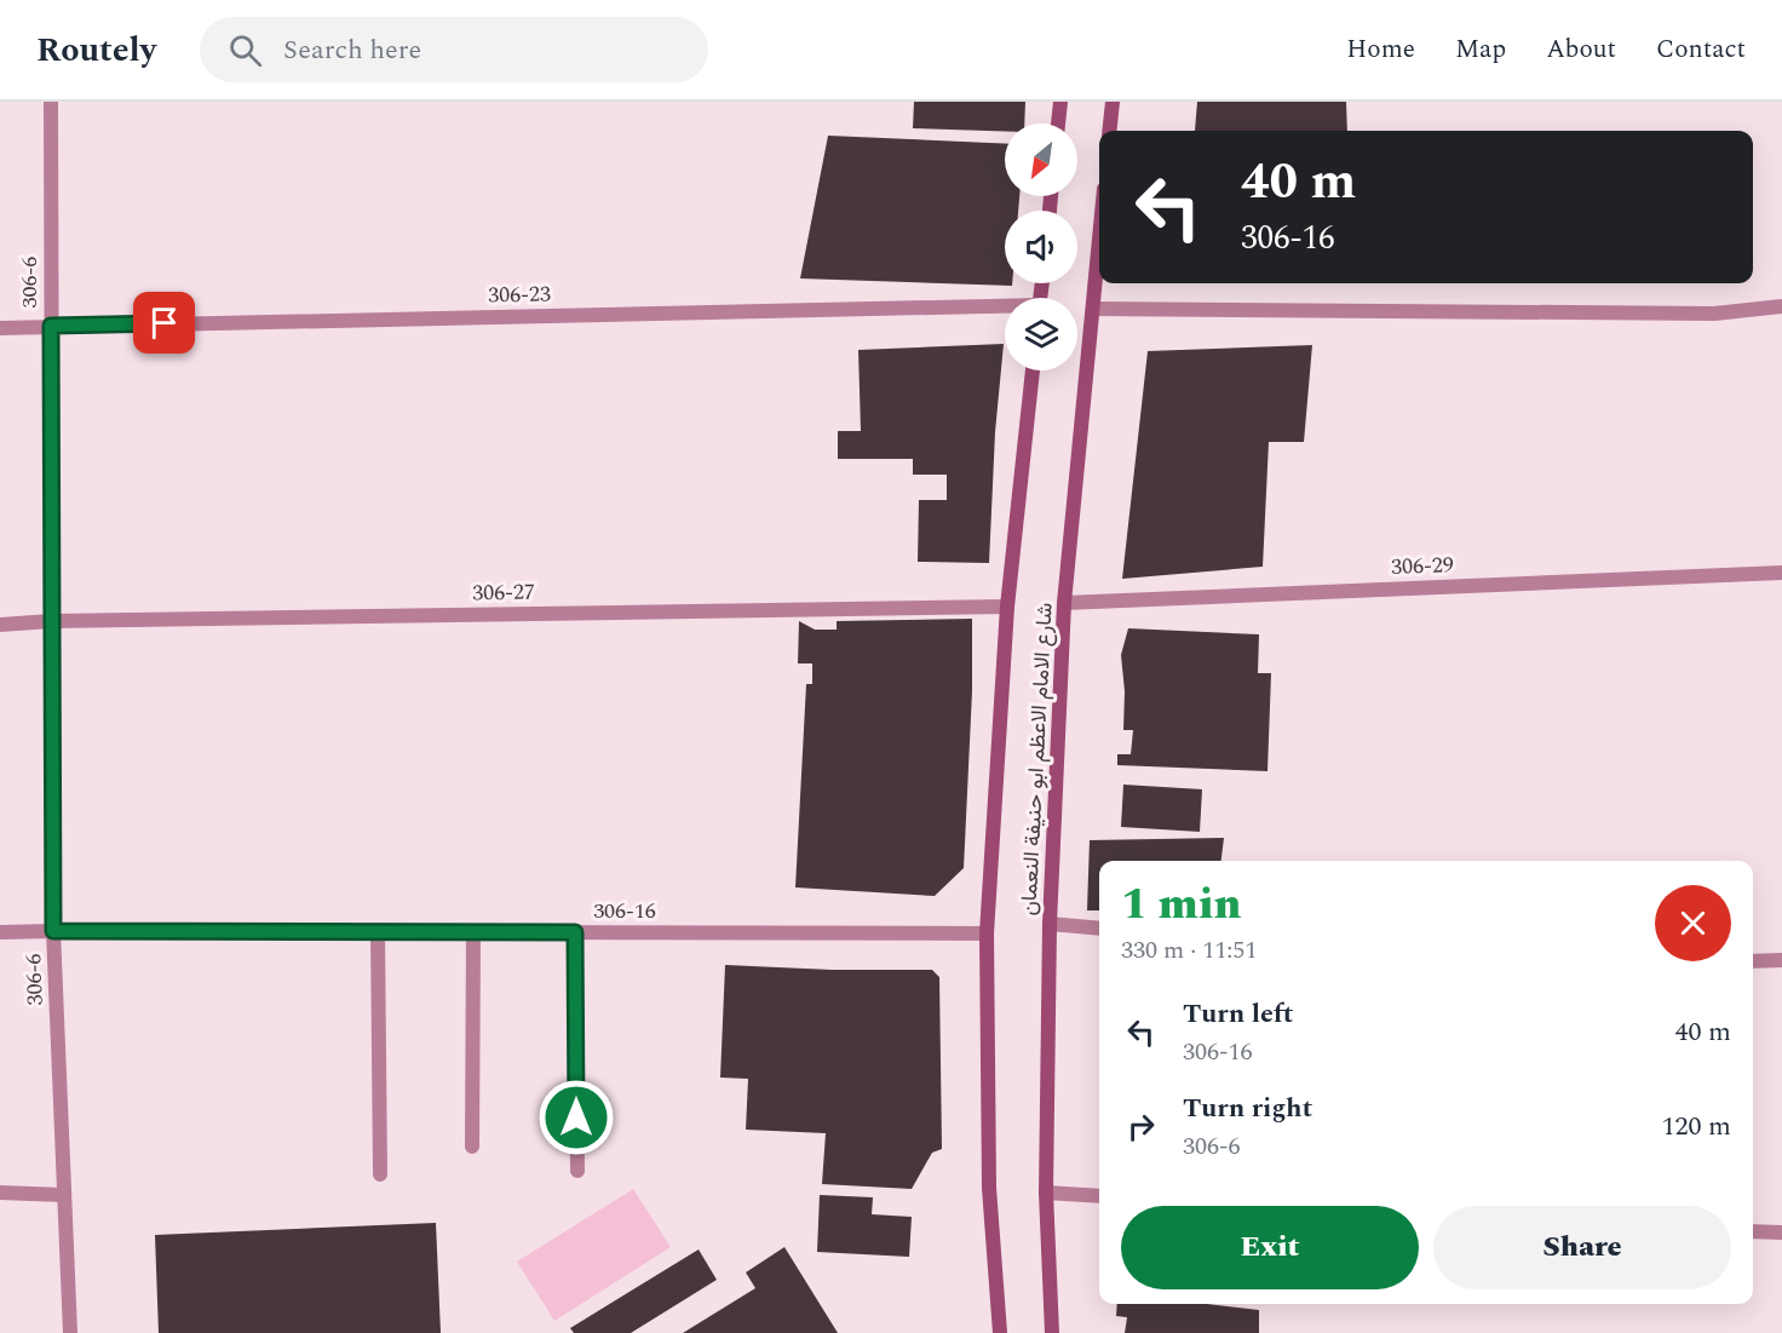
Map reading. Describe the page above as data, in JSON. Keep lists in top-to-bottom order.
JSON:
{
  "streets": {
    "main road": ["شارع الامام الاعظم ابو حنيفة النعمان"],
    "street": [
      "306-6",
      "306-23",
      "306-29",
      "306-27",
      "306-16"
    ]
  },
  "crossings": [
    ["306-6", "306-23"],
    ["306-6", "306-27"],
    ["306-6", "306-16"],
    ["306-29", "شارع الامام الاعظم ابو حنيفة النعمان"],
    ["306-27", "شارع الامام الاعظم ابو حنيفة النعمان"],
    ["شارع الامام الاعظم ابو حنيفة النعمان", "306-16"]
  ],
  "north": "bottom left",
  "page": {
    "header": "Routely",
    "search": "Search here",
    "nav": [
      "Home",
      "Map",
      "About",
      "Contact"
    ],
    "turn": ["40 m", "306-16"],
    "heading": ["1 min", "330 m · 11:51"],
    "list": [
      {
        "name": "Turn left",
        "note": "306-16",
        "value": "40 m"
      },
      {
        "name": "Turn right",
        "note": "306-6",
        "value": "120 m"
      }
    ],
    "buttons": ["Exit", "Share"]
  }
}
